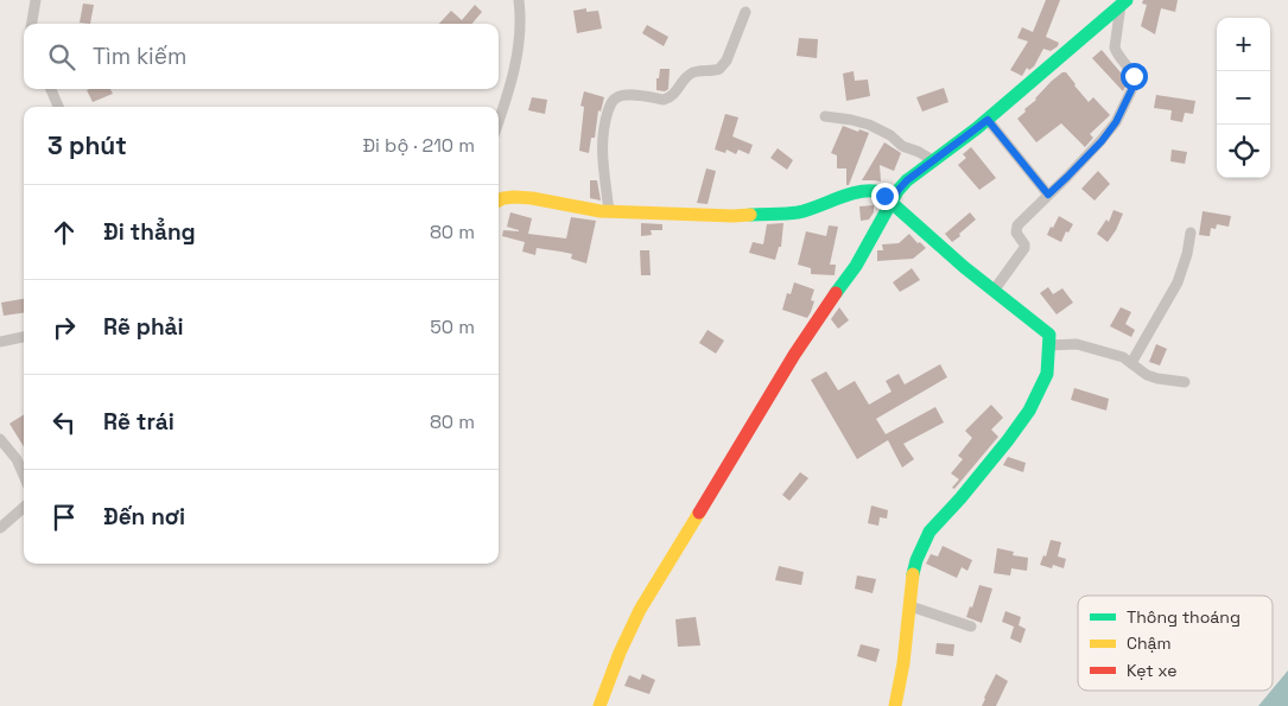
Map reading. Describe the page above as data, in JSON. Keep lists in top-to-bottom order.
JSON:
{
  "legend": ["Thông thoáng", "Chậm", "Kẹt xe"],
  "page": {
    "map_buttons": ["+", "−"],
    "search": "Tìm kiếm",
    "heading": ["3 phút", "Đi bộ · 210 m"],
    "list": [
      ["Đi thẳng", "80 m"],
      ["Rẽ phải", "50 m"],
      ["Rẽ trái", "80 m"],
      "Đến nơi"
    ]
  }
}
